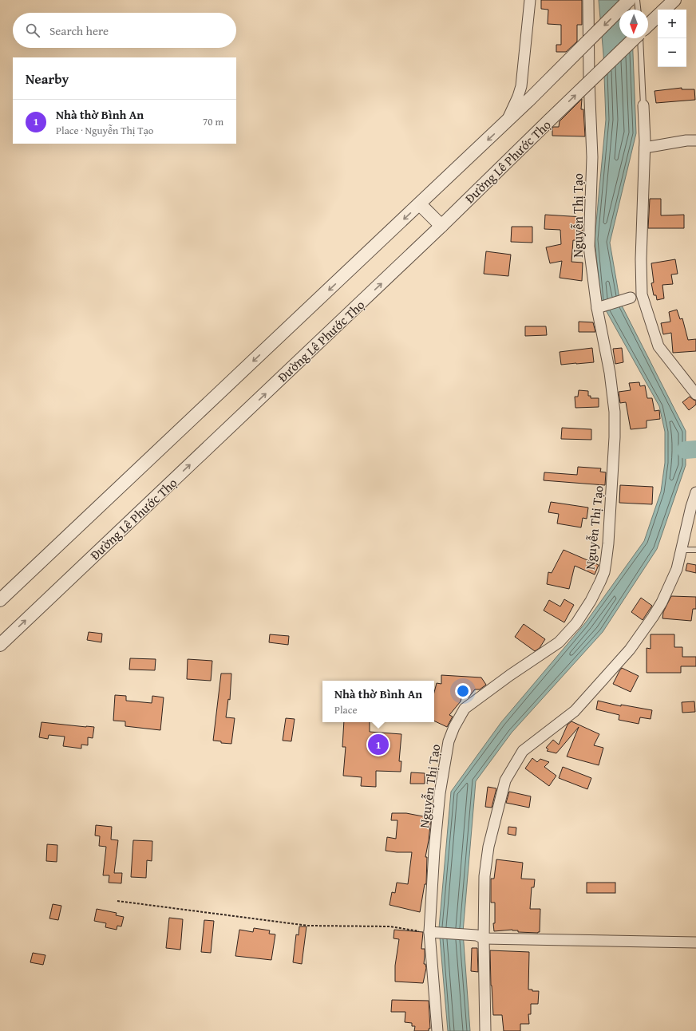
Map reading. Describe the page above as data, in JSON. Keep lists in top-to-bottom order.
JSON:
{
  "streets": {
    "street": ["Đường Lê Phước Thọ", "Nguyễn Thị Tạo"]
  },
  "north": "bottom",
  "page": {
    "map_buttons": ["+", "−"],
    "search": "Search here",
    "heading": "Nearby",
    "list": [
      {
        "mark": "1",
        "name": "Nhà thờ Bình An",
        "note": "Place · Nguyễn Thị Tạo",
        "value": "70 m"
      }
    ],
    "popup": ["Nhà thờ Bình An", "Place"],
    "pins": "1"
  }
}
